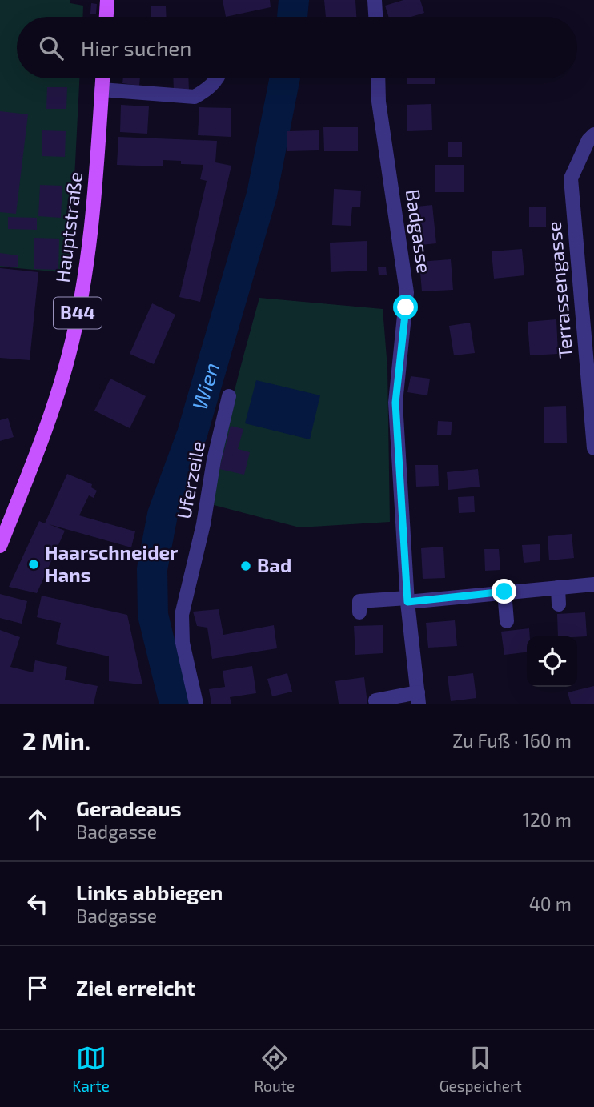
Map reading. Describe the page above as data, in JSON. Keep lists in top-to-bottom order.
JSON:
{
  "streets": {
    "main road": ["Hauptstraße", "B44"],
    "street": ["Badgasse", "Terrassengasse", "Uferzeile"]
  },
  "water": ["Wien"],
  "places": ["Haarschneider Hans", "Bad"],
  "page": {
    "search": "Hier suchen",
    "heading": ["2 Min.", "Zu Fuß · 160 m"],
    "list": [
      ["Geradeaus", "Badgasse", "120 m"],
      ["Links abbiegen", "Badgasse", "40 m"],
      "Ziel erreicht"
    ],
    "nav": ["Karte", "Route", "Gespeichert"]
  }
}
